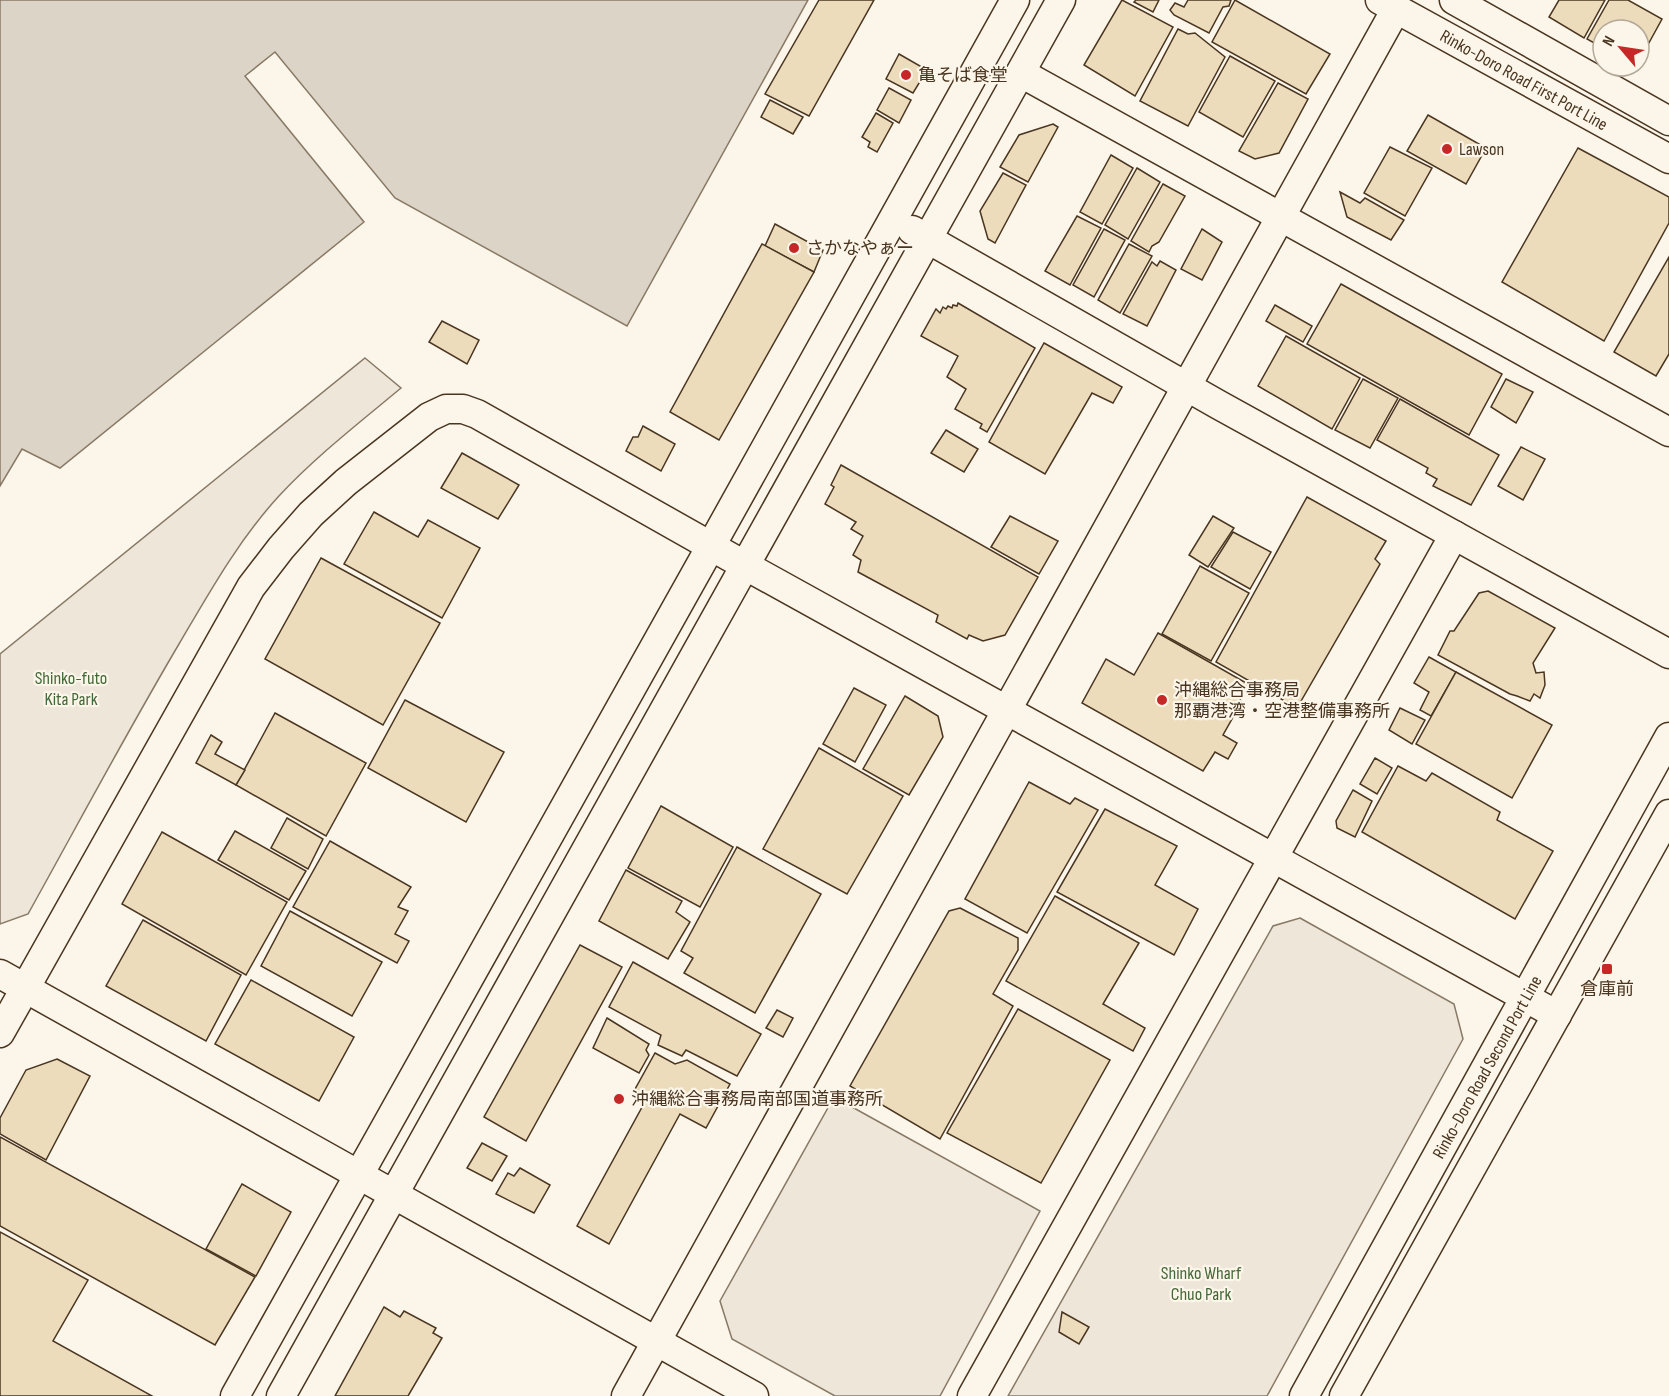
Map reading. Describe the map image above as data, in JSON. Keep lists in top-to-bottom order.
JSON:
{
  "streets": {
    "street": ["Rinko-Doro Road First Port Line", "Rinko-Doro Road Second Port Line"]
  },
  "parks": ["Shinko-futo Kita Park", "Shinko Wharf Chuo Park"],
  "places": {
    "other": [
      "亀そば食堂",
      "Lawson",
      "さかなやぁー",
      "沖縄総合事務局 那覇港湾・空港整備事務所",
      "沖縄総合事務局南部国道事務所"
    ],
    "transit": ["倉庫前"]
  },
  "north": "top left"
}
